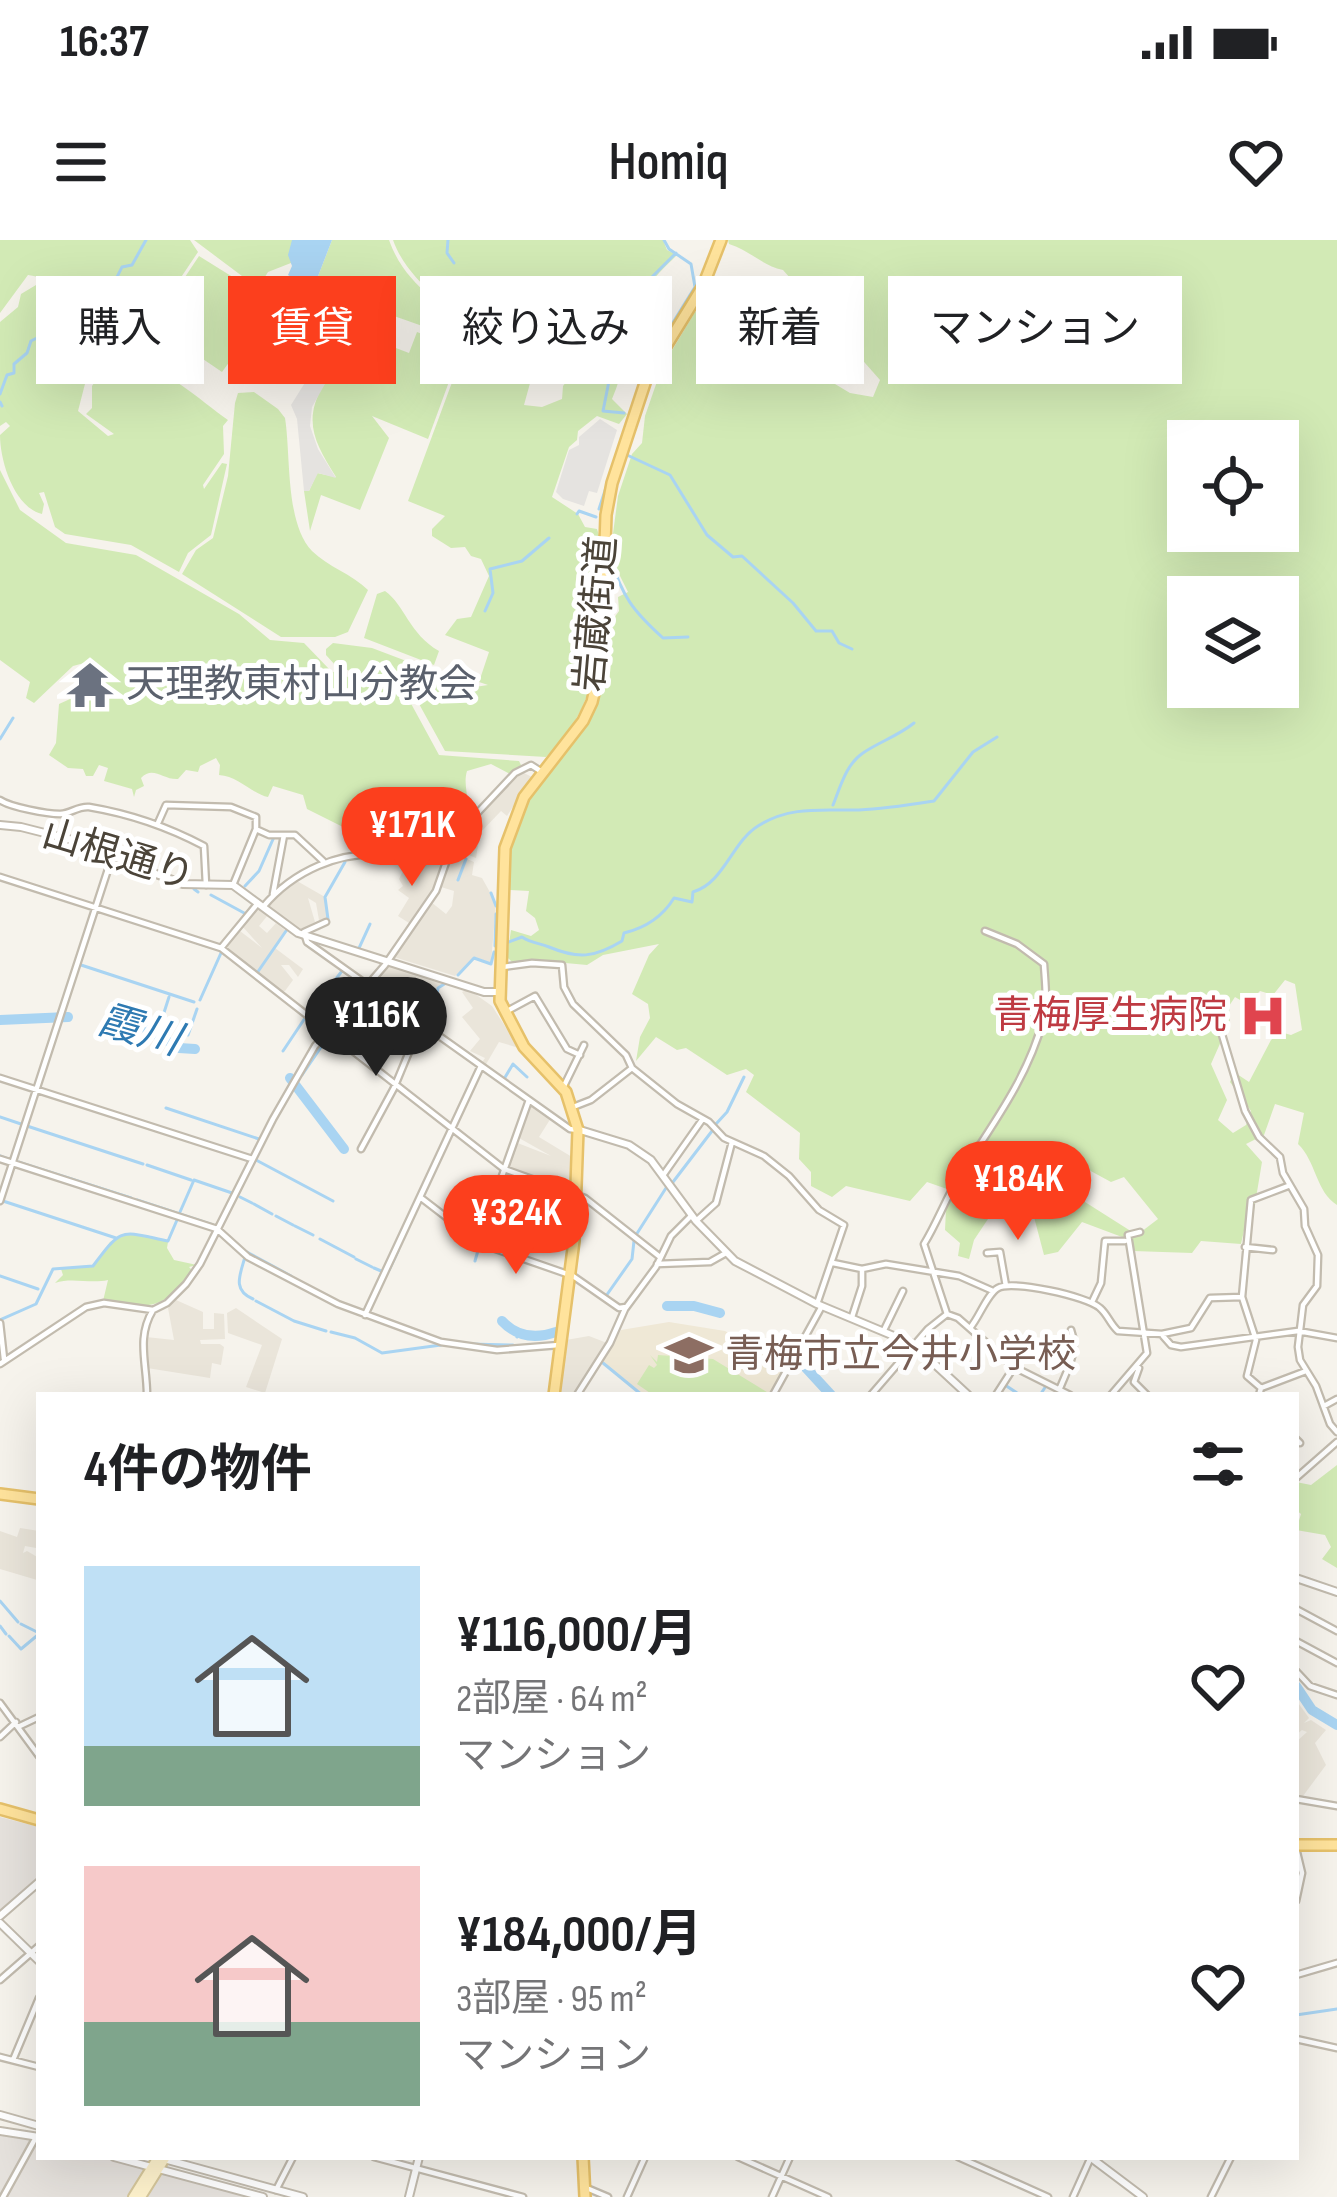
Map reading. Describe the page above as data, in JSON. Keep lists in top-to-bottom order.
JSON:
{
  "streets": {
    "main road": ["岩蔵街道"],
    "street": ["山根通り"]
  },
  "crossings": [
    ["岩蔵街道", "山根通り"]
  ],
  "water": ["霞川"],
  "places": {
    "temple": ["天理教東村山分教会"],
    "hospital": ["青梅厚生病院"],
    "school or university": ["青梅市立今井小学校"]
  },
  "page": {
    "status": "16:37",
    "header": "Homiq",
    "chip": [
      "購入",
      "賃貸",
      "絞り込み",
      "新着",
      "マンション"
    ],
    "price": [
      "¥171K",
      "¥116K",
      "¥184K",
      "¥324K"
    ],
    "heading": "4件の物件",
    "list": [
      {
        "name": "¥116,000/月",
        "note": "2部屋 · 64 m² · マンション"
      },
      {
        "name": "¥184,000/月",
        "note": "3部屋 · 95 m² · マンション"
      }
    ]
  }
}
